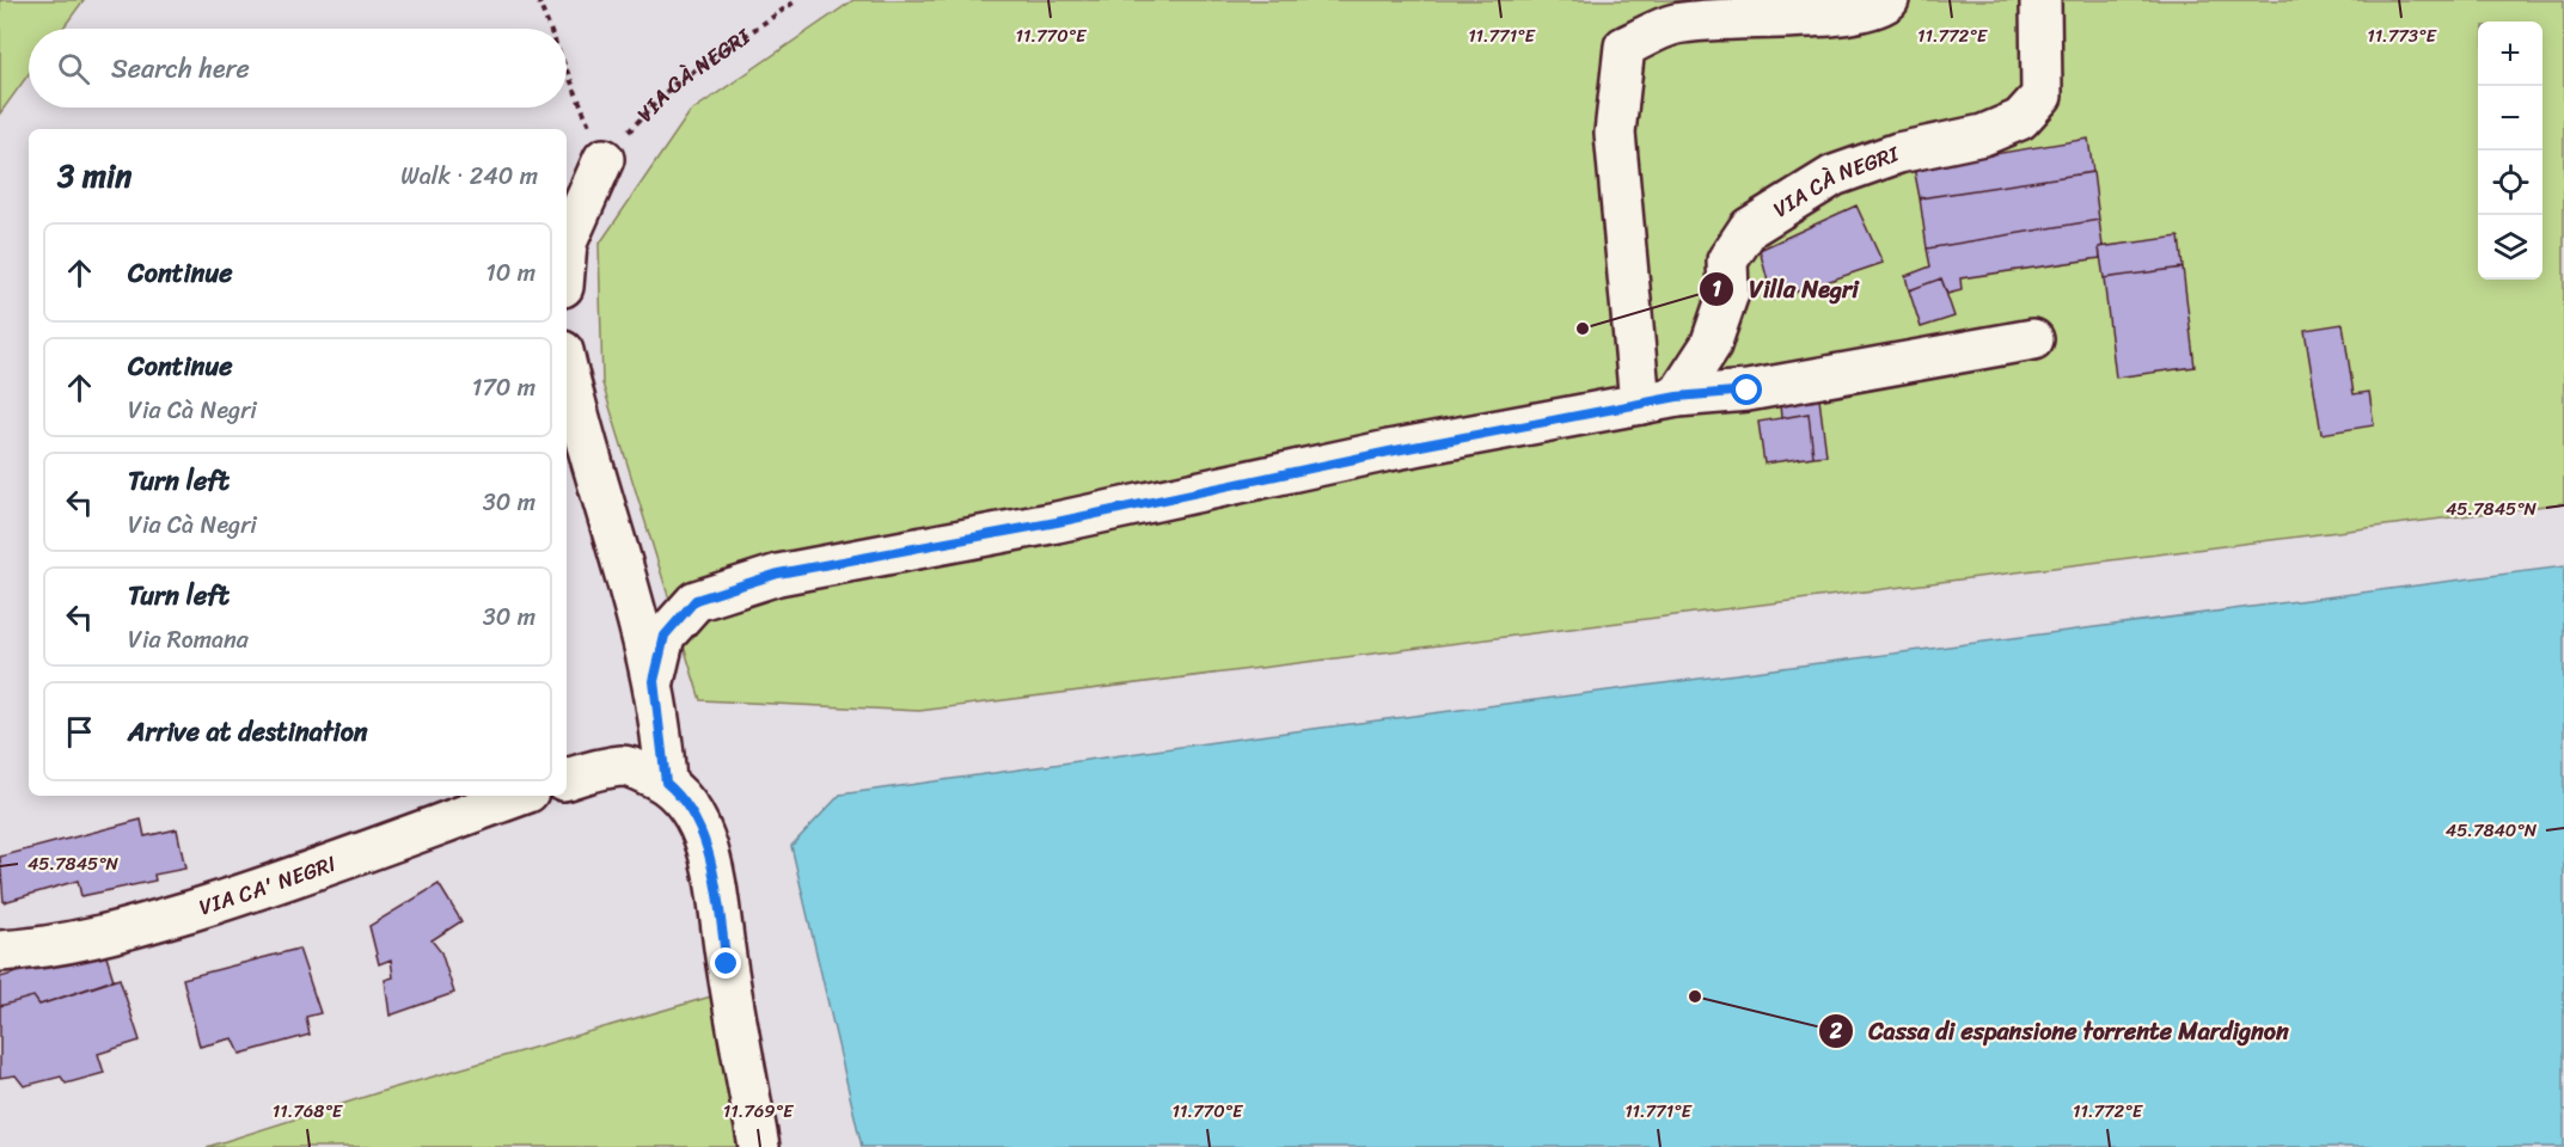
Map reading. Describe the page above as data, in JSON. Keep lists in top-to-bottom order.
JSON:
{
  "streets": {
    "street": ["VIA CÀ NEGRI", "VIA CA' NEGRI"]
  },
  "places": ["Villa Negri", "Cassa di espansione torrente Mardignon"],
  "page": {
    "map_buttons": ["+", "−"],
    "search": "Search here",
    "heading": ["3 min", "Walk · 240 m"],
    "list": [
      ["Continue", "10 m"],
      ["Continue", "Via Cà Negri", "170 m"],
      ["Turn left", "Via Cà Negri", "30 m"],
      ["Turn left", "Via Romana", "30 m"],
      "Arrive at destination"
    ]
  },
  "coordinates": [
    "11.770°E",
    "11.771°E",
    "11.772°E",
    "11.773°E",
    "45.7845°N",
    "45.7840°N",
    "11.768°E",
    "11.769°E"
  ]
}
